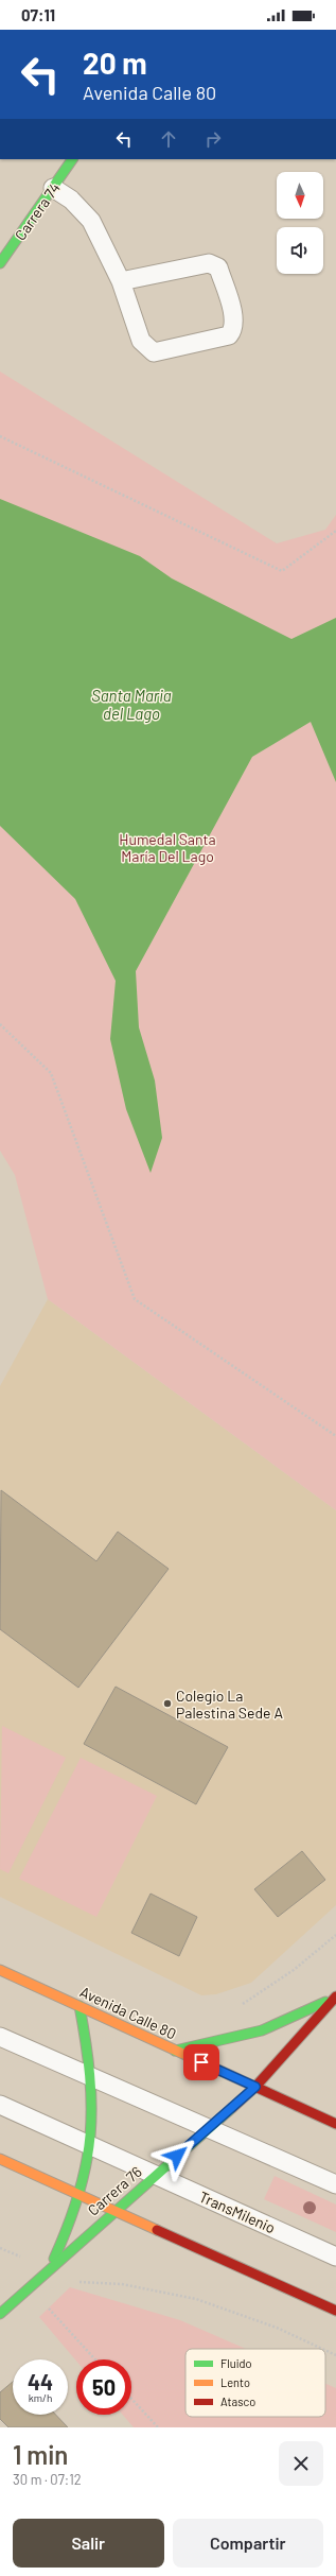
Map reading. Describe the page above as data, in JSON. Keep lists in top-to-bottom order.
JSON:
{
  "streets": {
    "main road": ["Carrera 74", "Avenida Calle 80", "Carrera 76"],
    "lane": ["TransMilenio"]
  },
  "crossings": [
    ["Avenida Calle 80", "Carrera 76"],
    ["Carrera 76", "TransMilenio"]
  ],
  "water": ["Santa Maria del Lago"],
  "parks": ["Humedal Santa María Del Lago"],
  "places": ["Colegio La Palestina Sede A"],
  "legend": ["Fluido", "Lento", "Atasco"],
  "north": "bottom",
  "page": {
    "status": "07:11",
    "turn": ["20 m", "Avenida Calle 80"],
    "speed": "44 km/h",
    "limit": "50",
    "heading": ["1 min", "30 m · 07:12"],
    "buttons": ["Salir", "Compartir"]
  }
}
